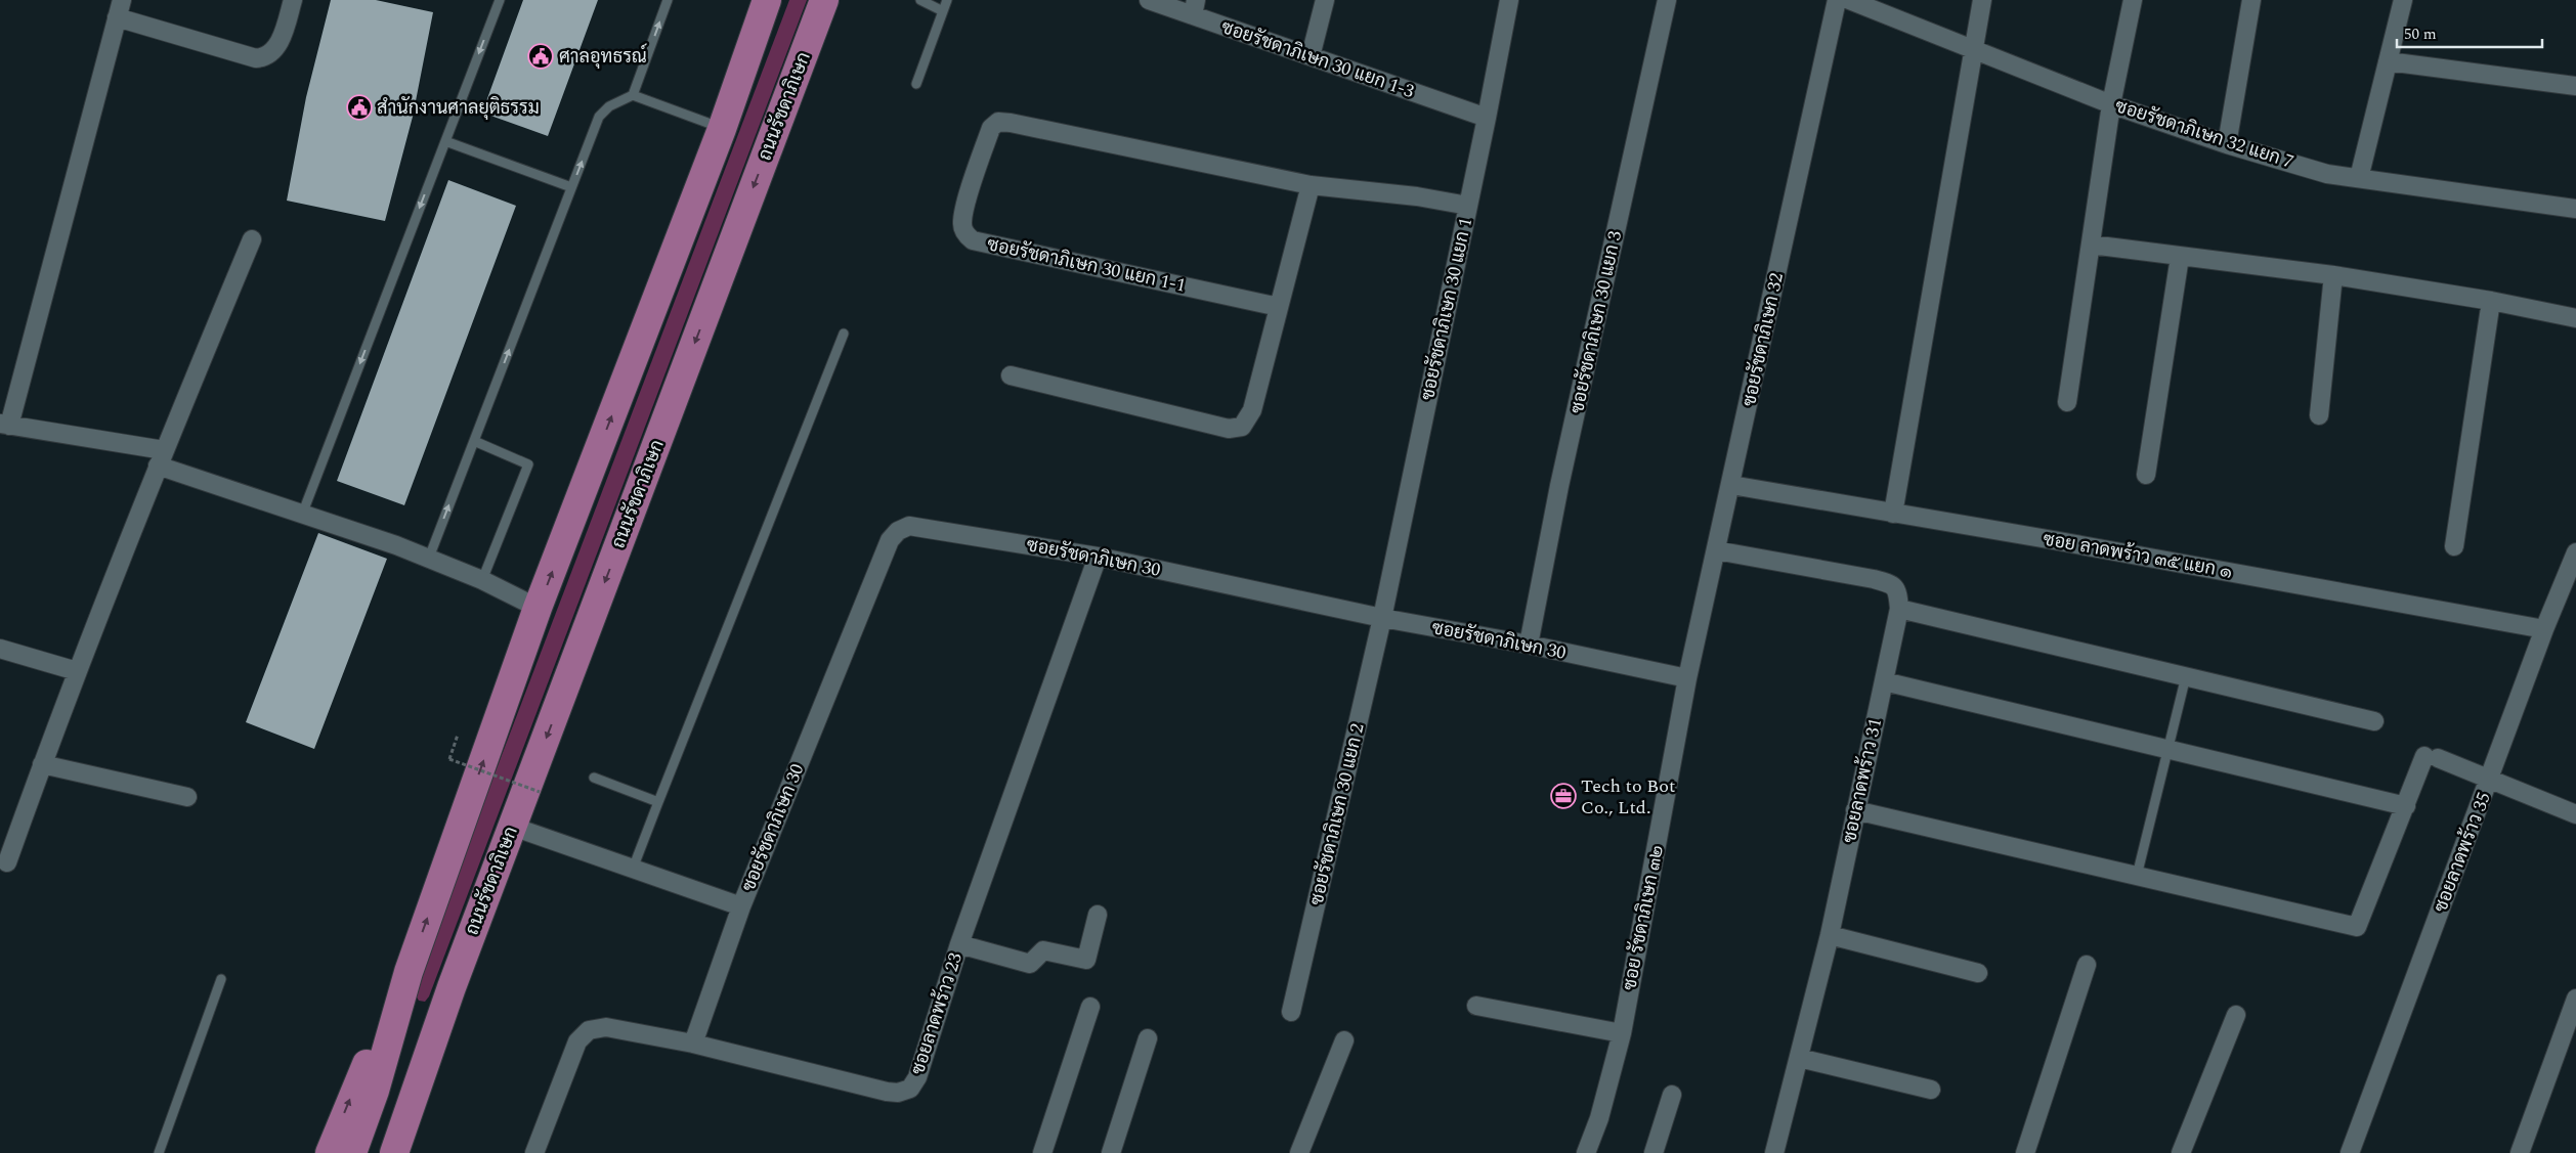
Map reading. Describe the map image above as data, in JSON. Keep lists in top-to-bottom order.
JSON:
{
  "streets": {
    "main road": ["ถนนรัชดาภิเษก"],
    "street": [
      "ซอยรัชดาภิเษก 30 แยก 1-3",
      "ซอยรัชดาภิเษก 32 แยก 7",
      "ซอยรัชดาภิเษก 30 แยก 1-1",
      "ซอยรัชดาภิเษก 30 แยก 1",
      "ซอยรัชดาภิเษก 30 แยก 3",
      "ซอยรัชดาภิเษก 32",
      "ซอย ลาดพร้าว ๓๕ แยก ๑",
      "ซอยรัชดาภิเษก 30",
      "ซอยลาดพร้าว 31",
      "ซอยรัชดาภิเษก 30 แยก 2",
      "ซอยลาดพร้าว 35",
      "ซอย รัชดาภิเษก ๓๒",
      "ซอยลาดพร้าว 23"
    ]
  },
  "crossings": [
    ["ซอยรัชดาภิเษก 30 แยก 1-3", "ซอยรัชดาภิเษก 30 แยก 1"],
    ["ถนนรัชดาภิเษก", "ซอยรัชดาภิเษก 30"],
    ["ซอยรัชดาภิเษก 30 แยก 1-1", "ซอยรัชดาภิเษก 30 แยก 1"],
    ["ซอยรัชดาภิเษก 30 แยก 1", "ซอยรัชดาภิเษก 30"],
    ["ซอยรัชดาภิเษก 30 แยก 1", "ซอยรัชดาภิเษก 30 แยก 2"],
    ["ซอยรัชดาภิเษก 30 แยก 3", "ซอยรัชดาภิเษก 30"],
    ["ซอยรัชดาภิเษก 32", "ซอย ลาดพร้าว ๓๕ แยก ๑"],
    ["ซอยรัชดาภิเษก 32", "ซอยรัชดาภิเษก 30"],
    ["ซอยรัชดาภิเษก 32", "ซอยลาดพร้าว 31"],
    ["ซอยรัชดาภิเษก 32", "ซอย รัชดาภิเษก ๓๒"],
    ["ซอย ลาดพร้าว ๓๕ แยก ๑", "ซอยลาดพร้าว 35"],
    ["ซอยรัชดาภิเษก 30", "ซอยรัชดาภิเษก 30 แยก 2"],
    ["ซอยรัชดาภิเษก 30", "ซอย รัชดาภิเษก ๓๒"],
    ["ซอยรัชดาภิเษก 30", "ซอยลาดพร้าว 23"]
  ],
  "places": {
    "public building": ["ศาลอุทธรณ์", "สำนักงานศาลยุติธรรม"],
    "office": ["Tech to Bot Co., Ltd."]
  },
  "scale_bar": "50 m"
}
